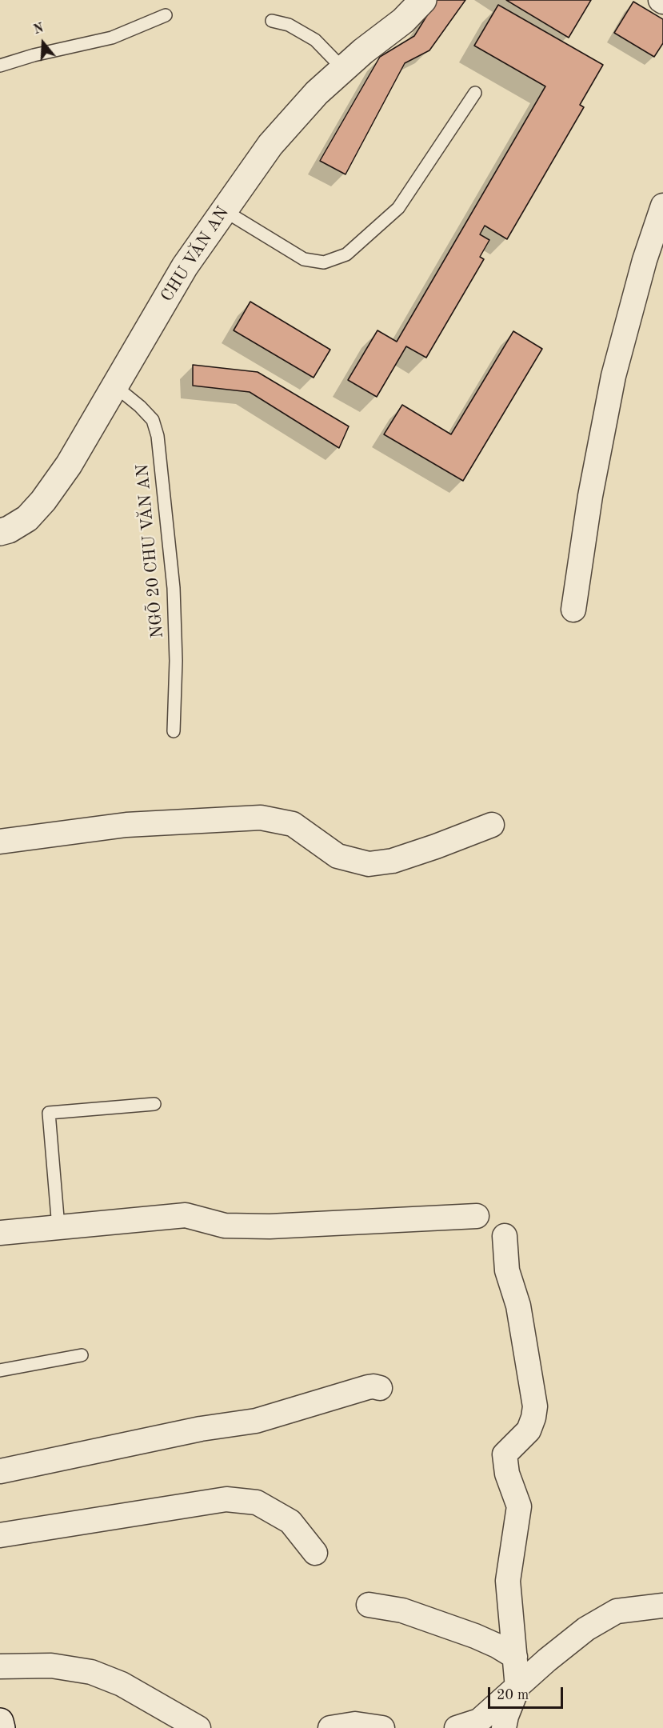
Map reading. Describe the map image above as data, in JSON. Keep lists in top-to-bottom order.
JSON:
{
  "streets": {
    "street": ["CHU VĂN AN"],
    "lane": ["NGÕ 20 CHU VĂN AN"]
  },
  "crossings": [
    ["CHU VĂN AN", "NGÕ 20 CHU VĂN AN"]
  ],
  "scale_bar": "20 m",
  "north": "top"
}
